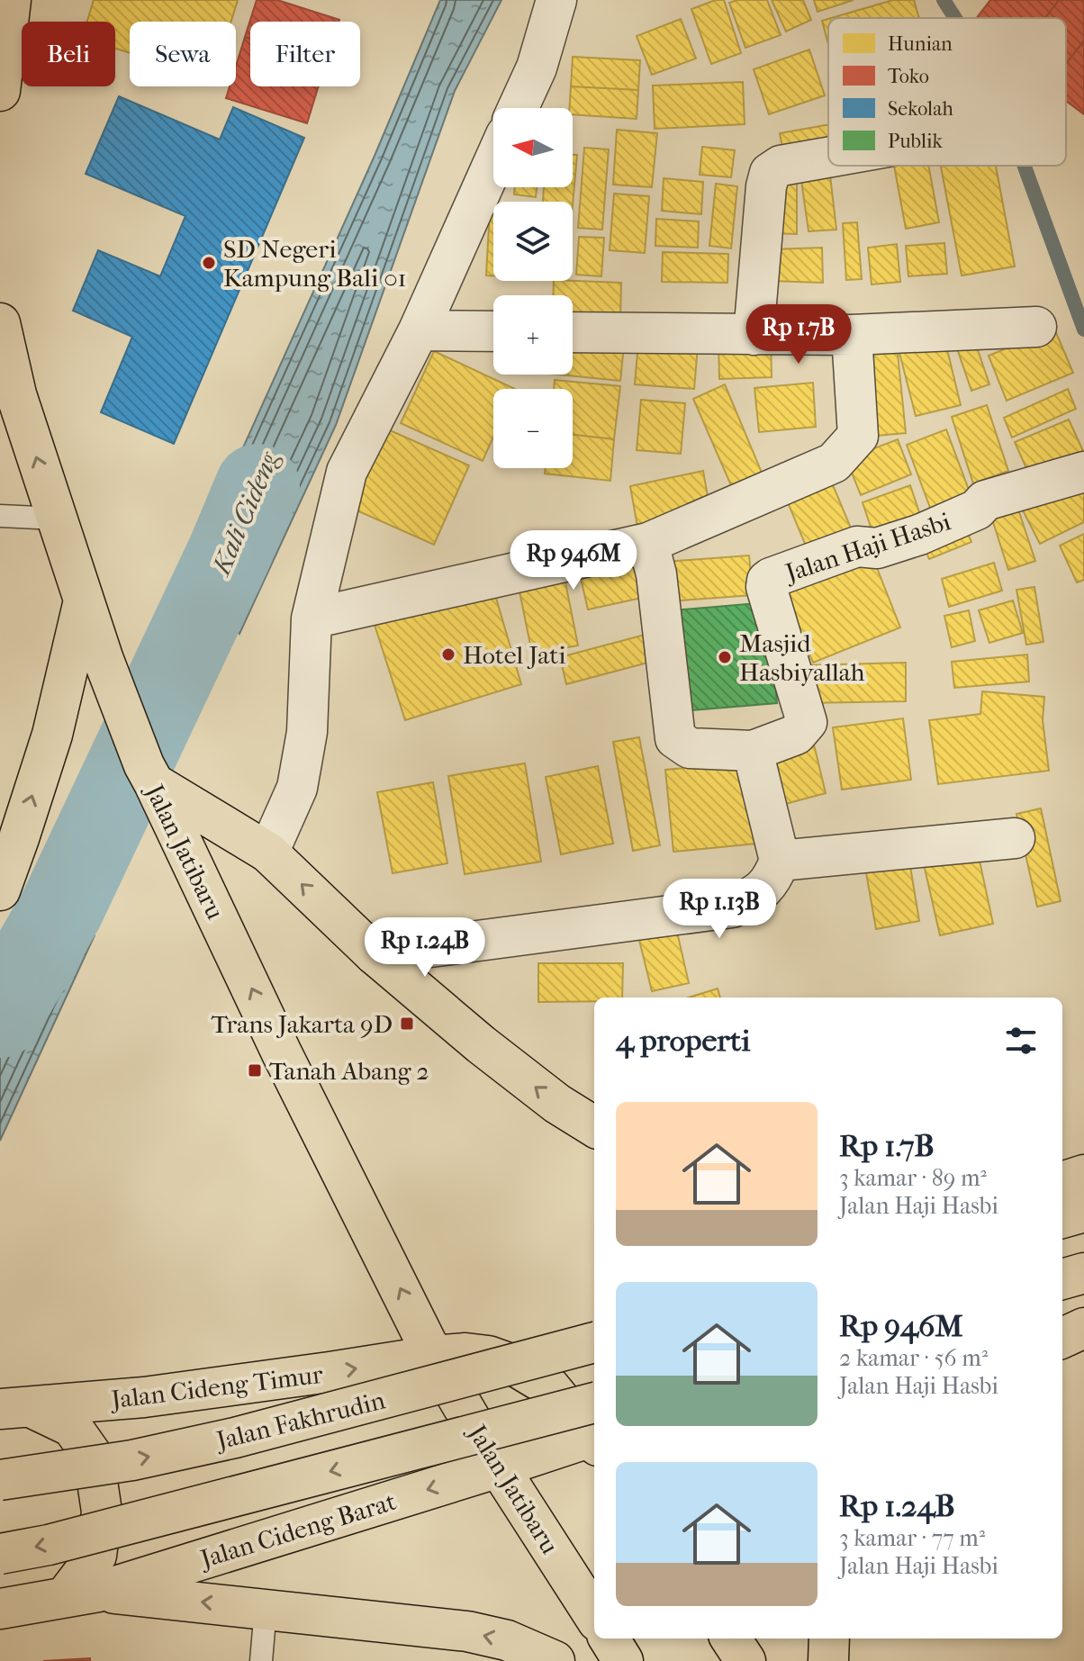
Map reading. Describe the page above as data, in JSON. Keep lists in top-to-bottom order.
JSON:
{
  "streets": {
    "main road": [
      "Jalan Jatibaru",
      "Jalan Cideng Timur",
      "Jalan Fakhrudin",
      "Jalan Cideng Barat"
    ],
    "street": ["Jalan Haji Hasbi"]
  },
  "crossings": [
    ["Jalan Jatibaru", "Jalan Cideng Timur"],
    ["Jalan Jatibaru", "Jalan Cideng Barat"]
  ],
  "one_way": ["Jalan Jatibaru"],
  "water": ["Kali Cideng"],
  "places": {
    "other": ["SD Negeri Kampung Bali 01", "Hotel Jati", "Masjid Hasbiyallah"],
    "transit": ["Trans Jakarta 9D", "Tanah Abang 2"]
  },
  "legend": [
    "Hunian",
    "Toko",
    "Sekolah",
    "Publik"
  ],
  "north": "left",
  "page": {
    "chip": ["Beli", "Sewa", "Filter"],
    "map_buttons": ["+", "−"],
    "price": [
      "Rp 1.7B",
      "Rp 946M",
      "Rp 1.13B",
      "Rp 1.24B"
    ],
    "heading": "4 properti",
    "list": [
      {
        "name": "Rp 1.7B",
        "note": "3 kamar · 89 m² · Jalan Haji Hasbi"
      },
      {
        "name": "Rp 946M",
        "note": "2 kamar · 56 m² · Jalan Haji Hasbi"
      },
      {
        "name": "Rp 1.24B",
        "note": "3 kamar · 77 m² · Jalan Haji Hasbi"
      }
    ]
  }
}
